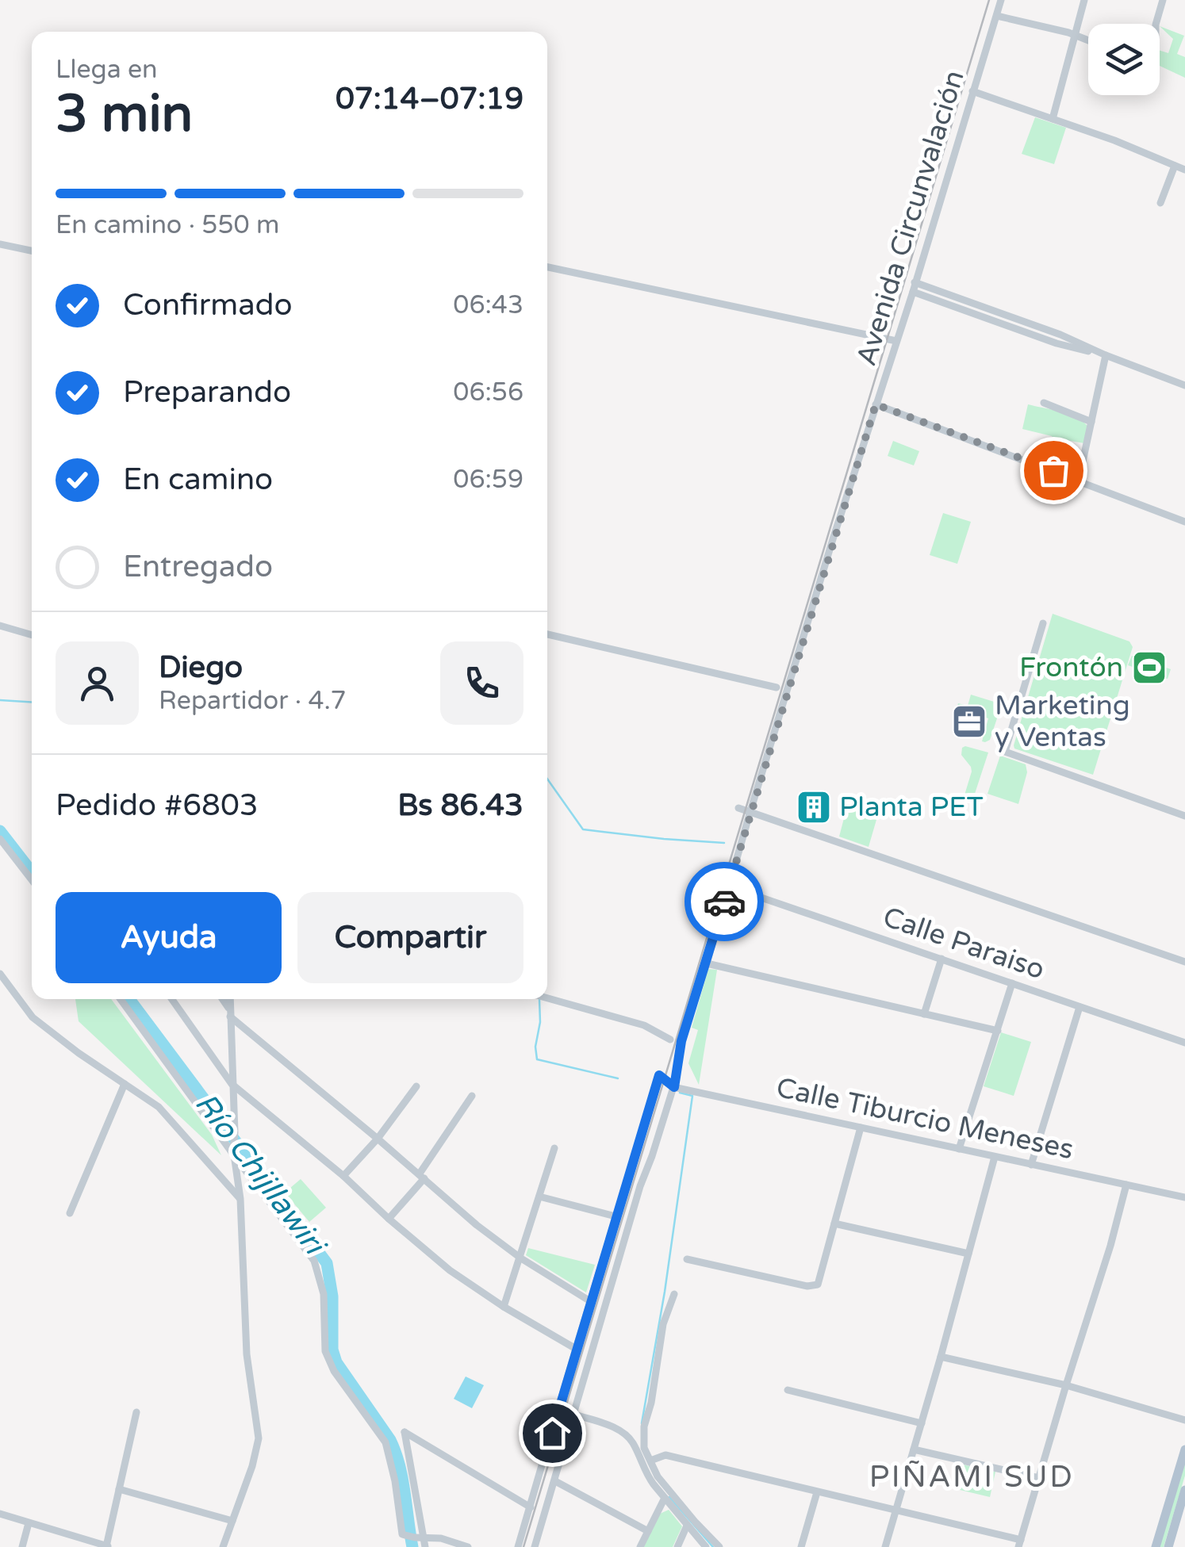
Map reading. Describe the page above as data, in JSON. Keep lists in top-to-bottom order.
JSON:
{
  "streets": {
    "street": ["Avenida Circunvalación", "Calle Paraiso", "Calle Tiburcio Meneses"]
  },
  "crossings": [
    ["Avenida Circunvalación", "Calle Paraiso"],
    ["Avenida Circunvalación", "Calle Tiburcio Meneses"]
  ],
  "districts": ["PIÑAMI SUD"],
  "water": ["Río Chijllawiri"],
  "places": {
    "sports": ["Frontón"],
    "office": ["Marketing y Ventas"],
    "building": ["Planta PET"]
  },
  "page": {
    "heading": ["3 min", "Llega en", "07:14–07:19"],
    "panel": [
      "Diego",
      "Repartidor · 4.7",
      "Pedido #6803",
      "Bs 86.43"
    ],
    "bar": "En camino · 550 m",
    "list": [
      ["Confirmado", "06:43"],
      ["Preparando", "06:56"],
      ["En camino", "06:59"],
      "Entregado"
    ],
    "buttons": ["Ayuda", "Compartir"]
  }
}
